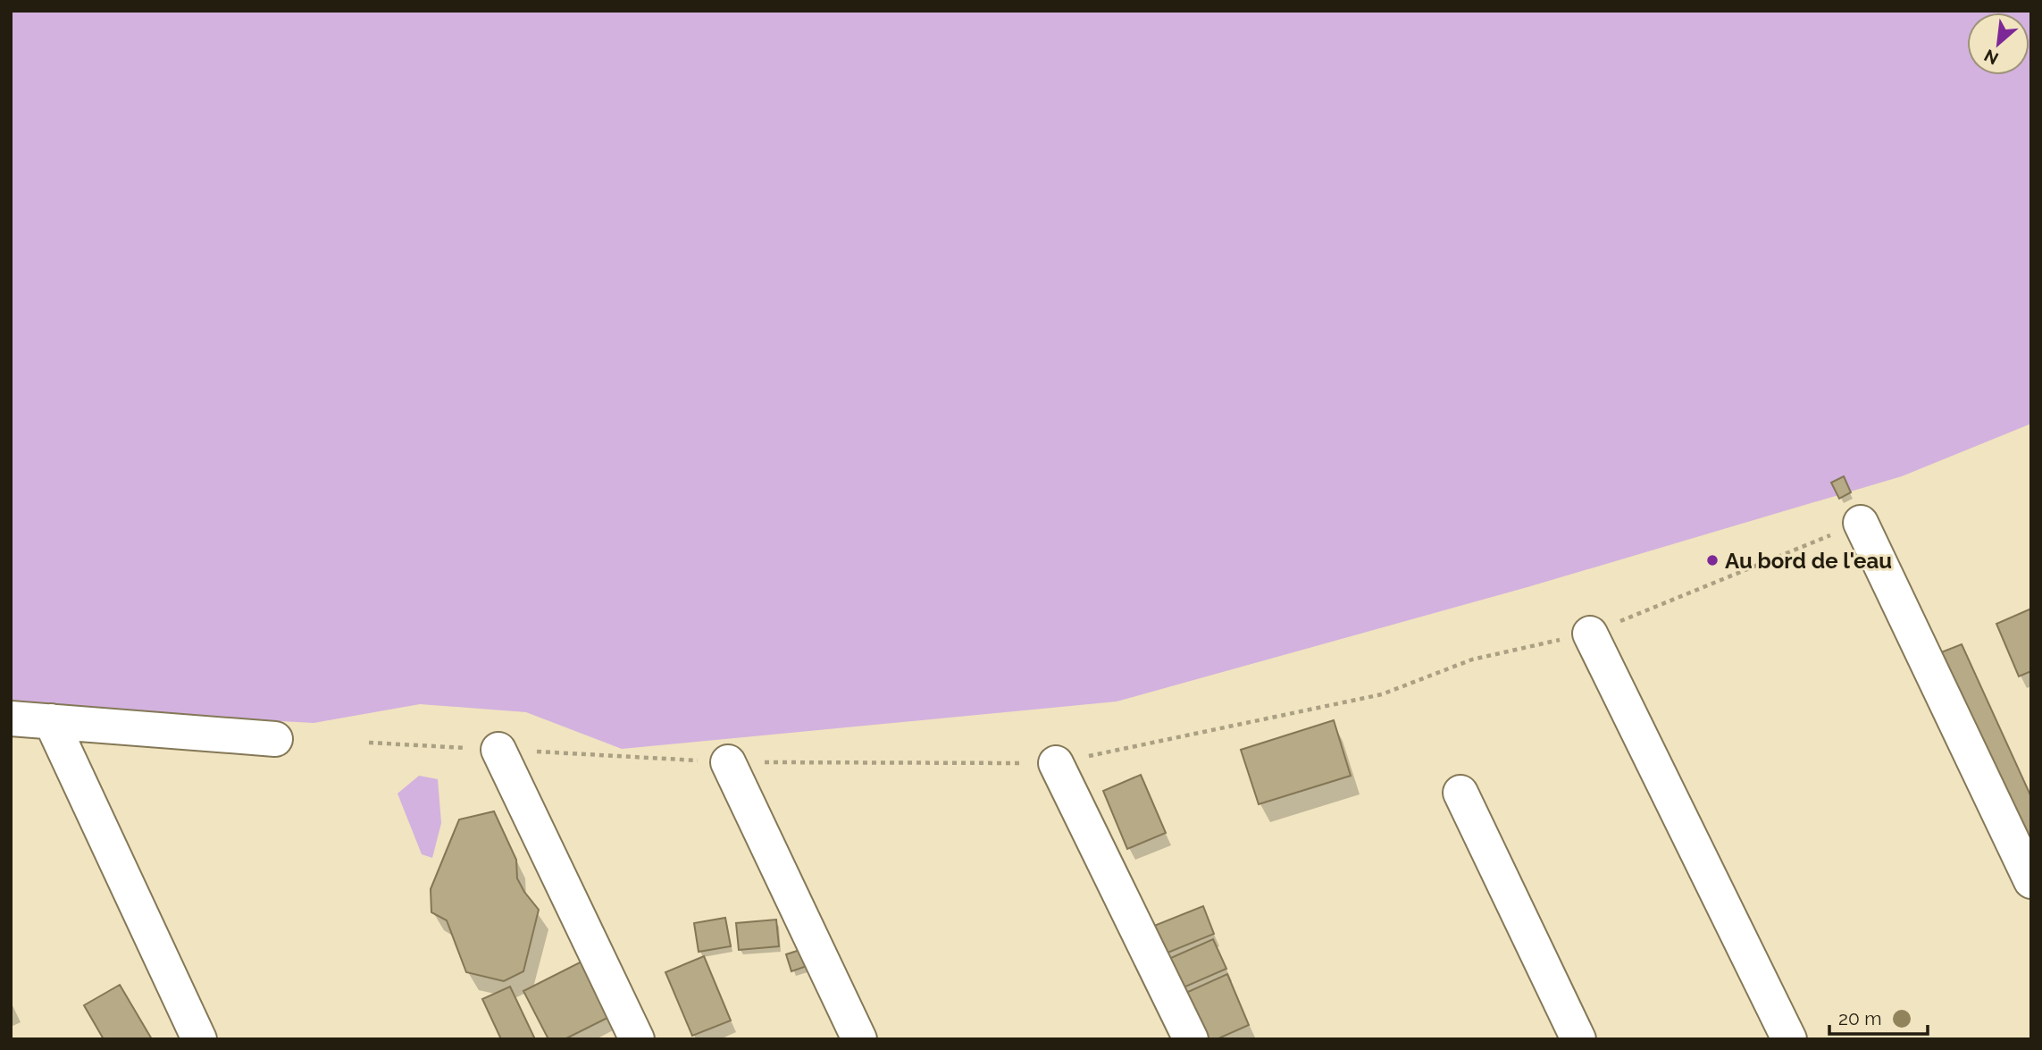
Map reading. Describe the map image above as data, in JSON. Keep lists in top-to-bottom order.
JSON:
{
  "places": ["Au bord de l'eau"],
  "scale_bar": "20 m",
  "north": "bottom left"
}
